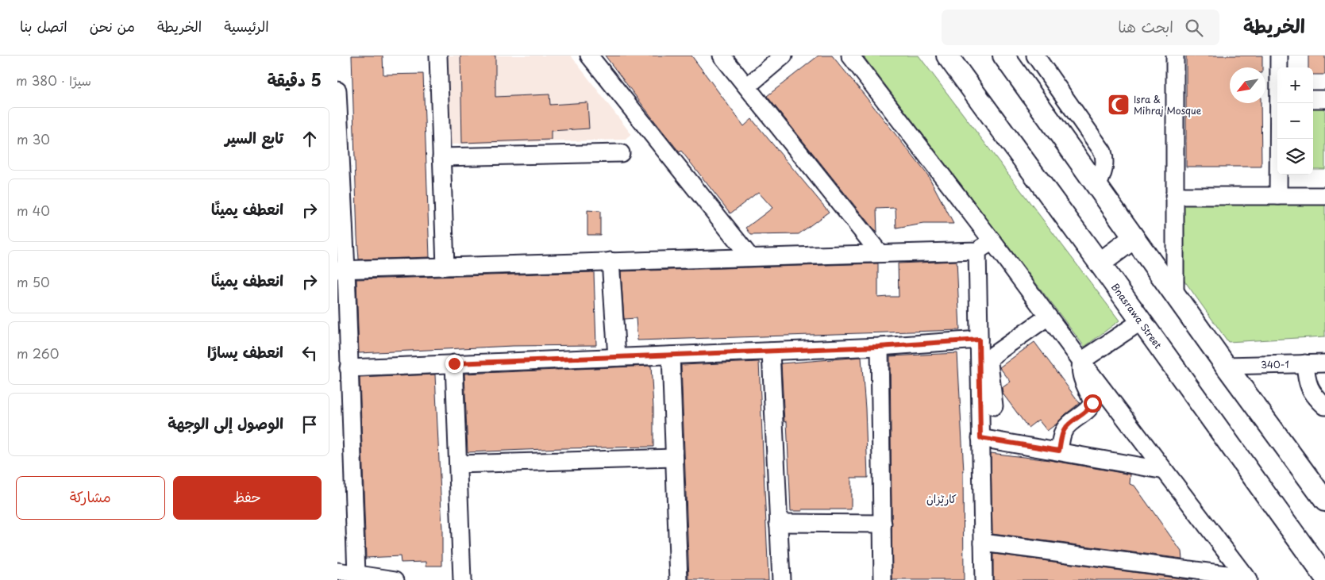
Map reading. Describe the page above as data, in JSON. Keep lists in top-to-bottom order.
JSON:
{
  "streets": {
    "main road": ["Bnasrawa Street"],
    "street": ["340-1"]
  },
  "districts": ["کارێزان"],
  "places": {
    "mosque": ["Isra & Mihraj Mosque"]
  },
  "north": "bottom left",
  "page": {
    "header": "الخريطة",
    "search": "ابحث هنا",
    "nav": [
      "الرئيسية",
      "الخريطة",
      "من نحن",
      "اتصل بنا"
    ],
    "heading": ["5 دقيقة", "سيرًا · 380 m"],
    "map_buttons": ["+", "−"],
    "list": [
      ["تابع السير", "30 m"],
      ["انعطف يمينًا", "40 m"],
      ["انعطف يمينًا", "50 m"],
      ["انعطف يسارًا", "260 m"],
      "الوصول إلى الوجهة"
    ],
    "buttons": ["حفظ", "مشاركة"]
  }
}
